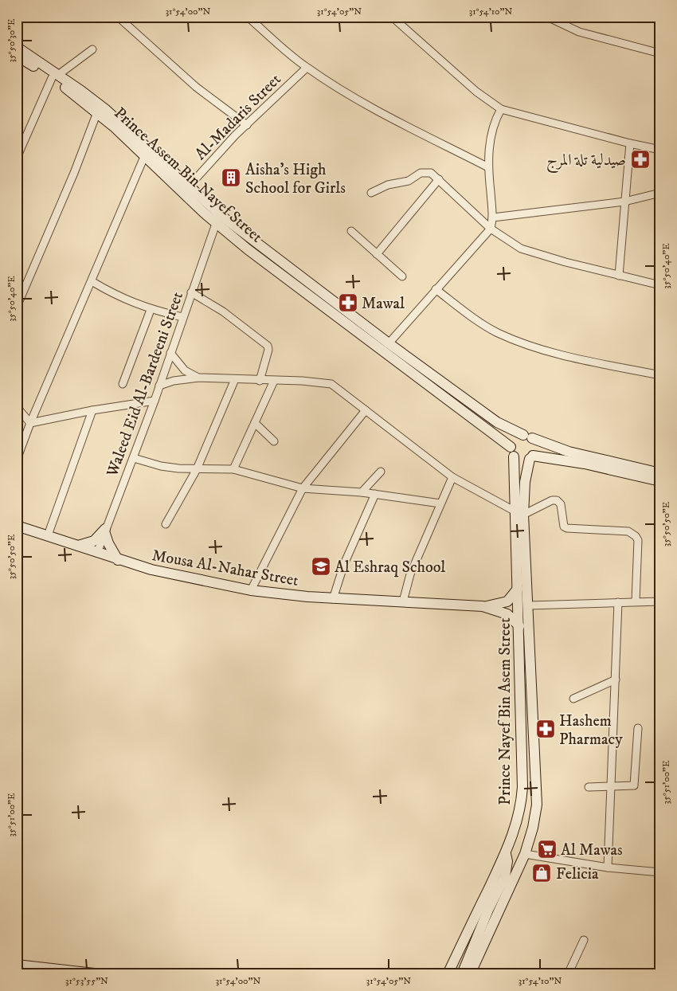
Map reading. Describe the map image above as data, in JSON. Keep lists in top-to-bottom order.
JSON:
{
  "streets": {
    "main road": ["Prince Assem Bin Nayef Street", "Mousa Al-Nahar Street", "Prince Nayef Bin Asem Street"],
    "street": ["Al-Madaris Street", "Waleed Eid Al-Bardeeni Street"]
  },
  "crossings": [
    ["Al-Madaris Street", "Prince Assem Bin Nayef Street"],
    ["Prince Assem Bin Nayef Street", "Waleed Eid Al-Bardeeni Street"],
    ["Prince Assem Bin Nayef Street", "Prince Nayef Bin Asem Street"],
    ["Waleed Eid Al-Bardeeni Street", "Mousa Al-Nahar Street"],
    ["Mousa Al-Nahar Street", "Prince Nayef Bin Asem Street"]
  ],
  "places": {
    "pharmacy": ["صيدلية تلة المرج", "Mawal", "Hashem Pharmacy"],
    "building": ["Aisha's High School for Girls"],
    "school or university": ["Al Eshraq School"],
    "supermarket": ["Al Mawas"],
    "shop": ["Felicia"]
  },
  "coordinates": [
    "31°54'00\"N",
    "31°54'05\"N",
    "31°54'10\"N",
    "35°50'30\"E",
    "35°50'40\"E",
    "35°50'50\"E",
    "35°51'00\"E",
    "31°53'55\"N"
  ]
}
